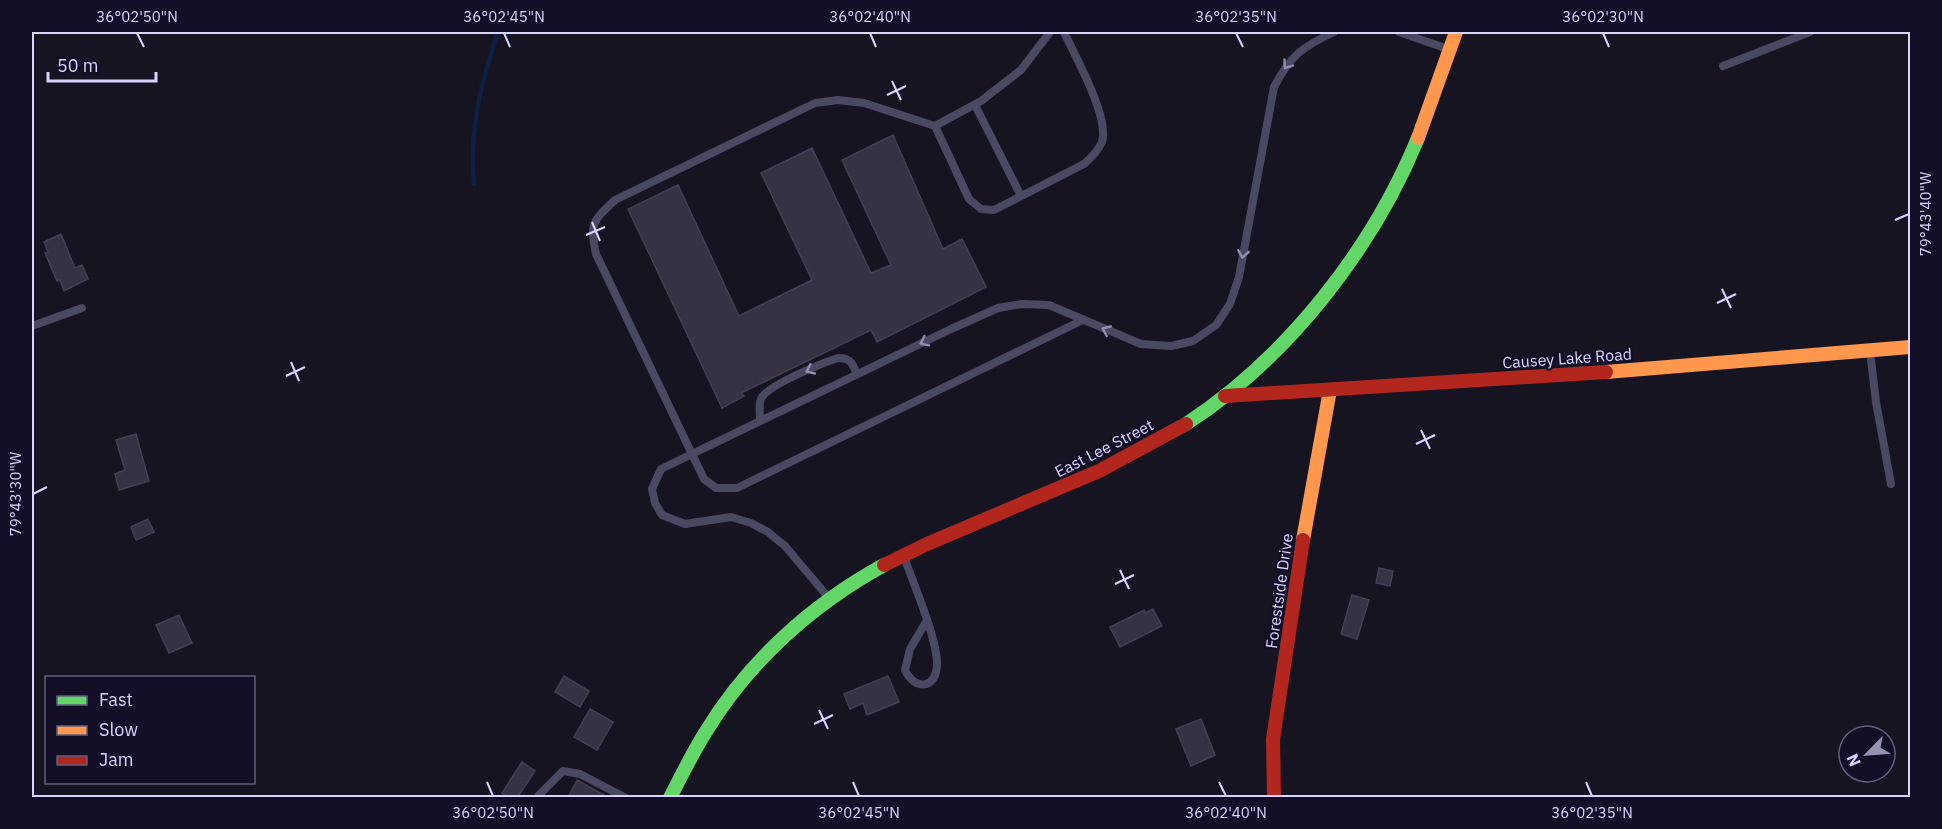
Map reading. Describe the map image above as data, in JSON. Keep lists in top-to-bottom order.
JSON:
{
  "streets": {
    "street": ["Causey Lake Road", "East Lee Street", "Forestside Drive"]
  },
  "crossings": [
    ["Causey Lake Road", "East Lee Street"],
    ["Causey Lake Road", "Forestside Drive"]
  ],
  "legend": ["Fast", "Slow", "Jam"],
  "scale_bar": "50 m",
  "north": "bottom left",
  "coordinates": [
    "36°02'50\"N",
    "36°02'45\"N",
    "36°02'40\"N",
    "36°02'35\"N",
    "36°02'30\"N",
    "79°43'40\"W",
    "79°43'30\"W"
  ]
}
